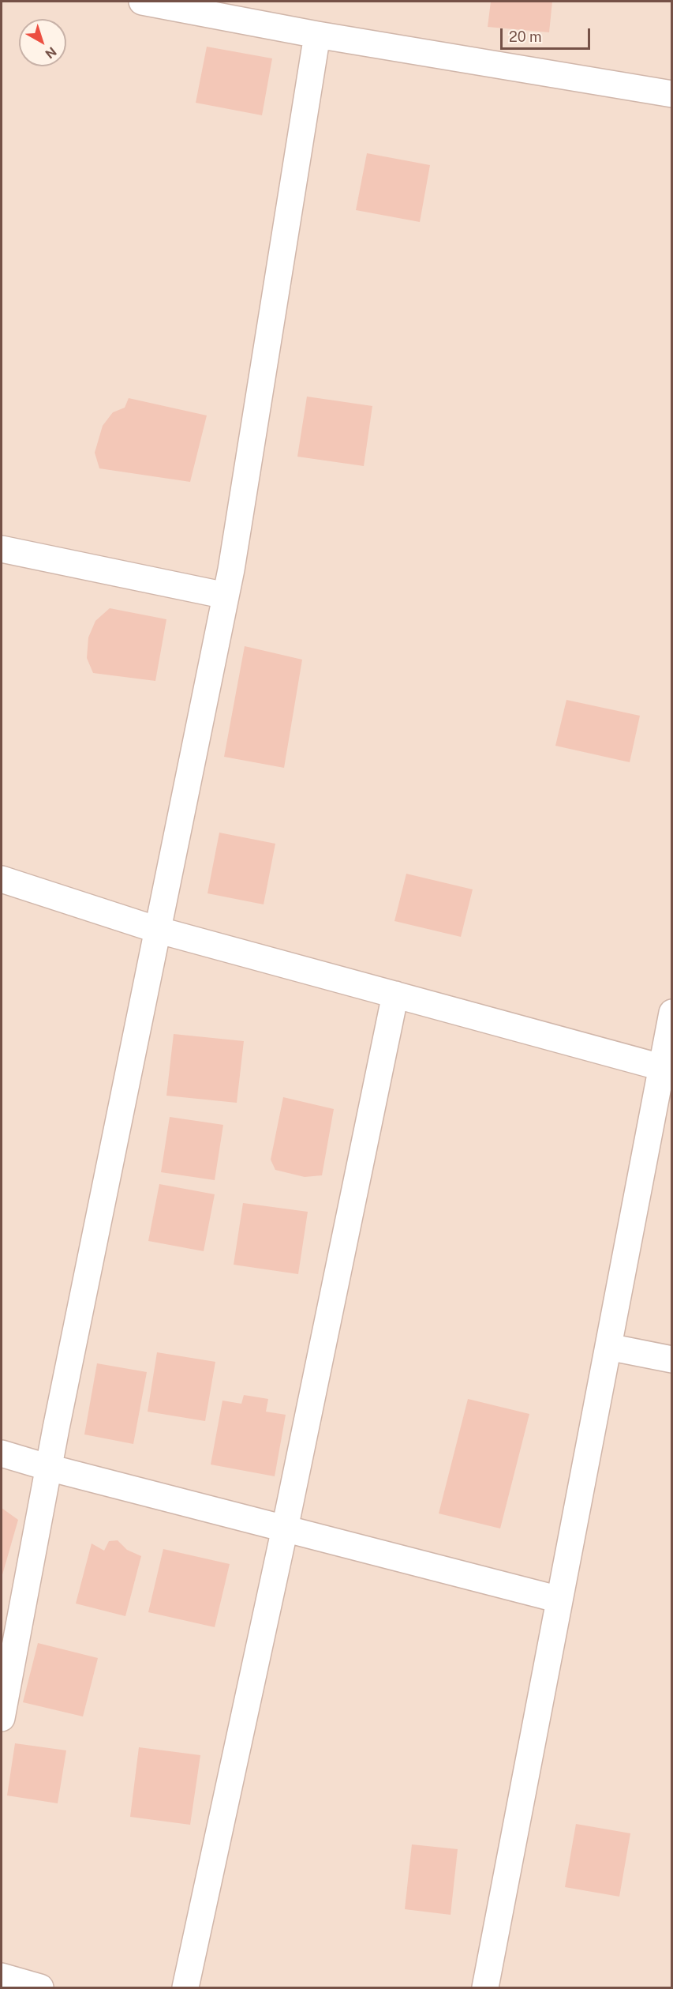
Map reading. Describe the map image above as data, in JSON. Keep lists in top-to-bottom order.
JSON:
{
  "scale_bar": "20 m",
  "north": "bottom right"
}
